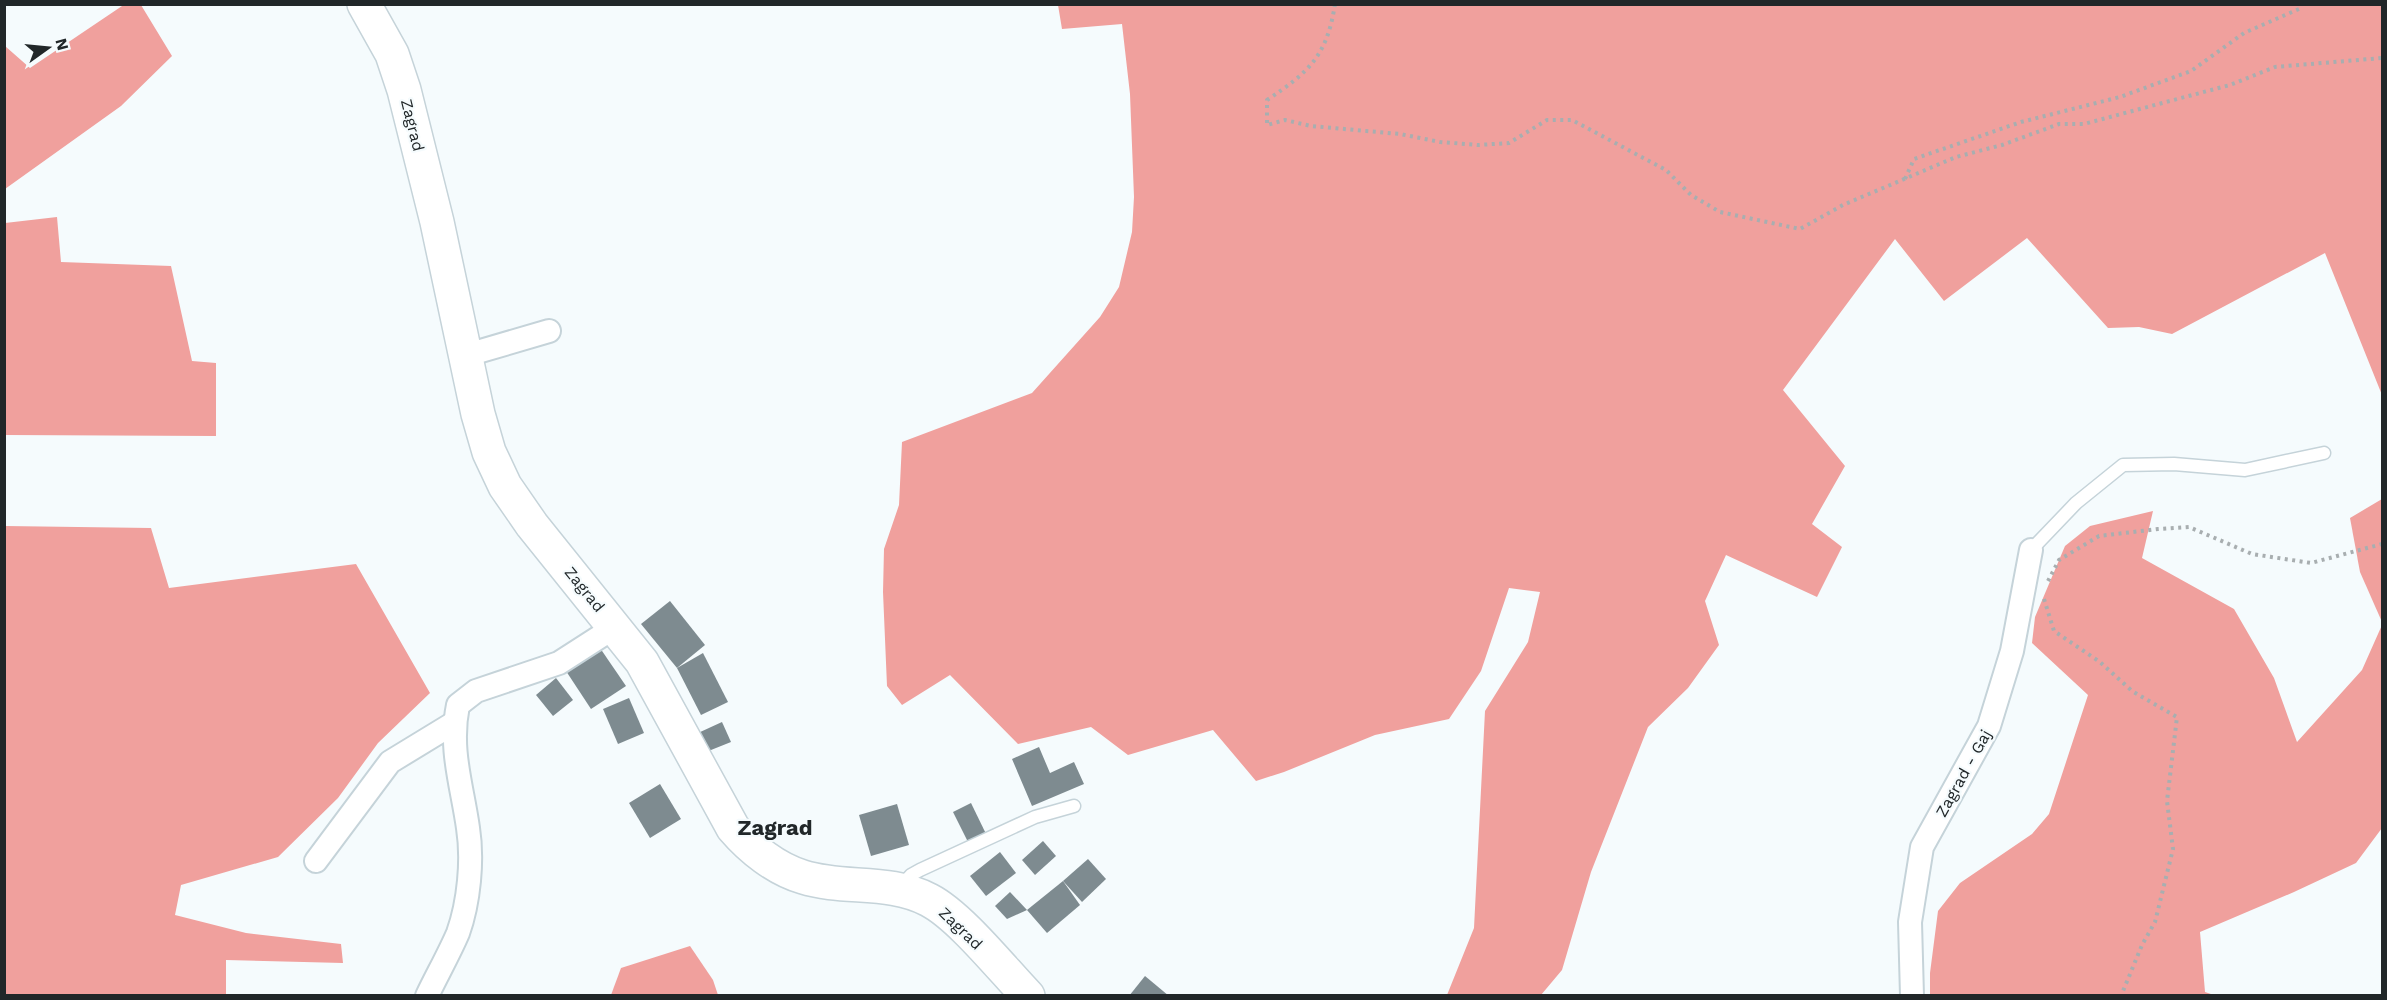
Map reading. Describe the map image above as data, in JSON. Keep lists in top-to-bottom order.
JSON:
{
  "streets": {
    "main road": ["Zagrad"],
    "street": ["Zagrad - Gaj"]
  },
  "districts": ["Zagrad"],
  "north": "right"
}
